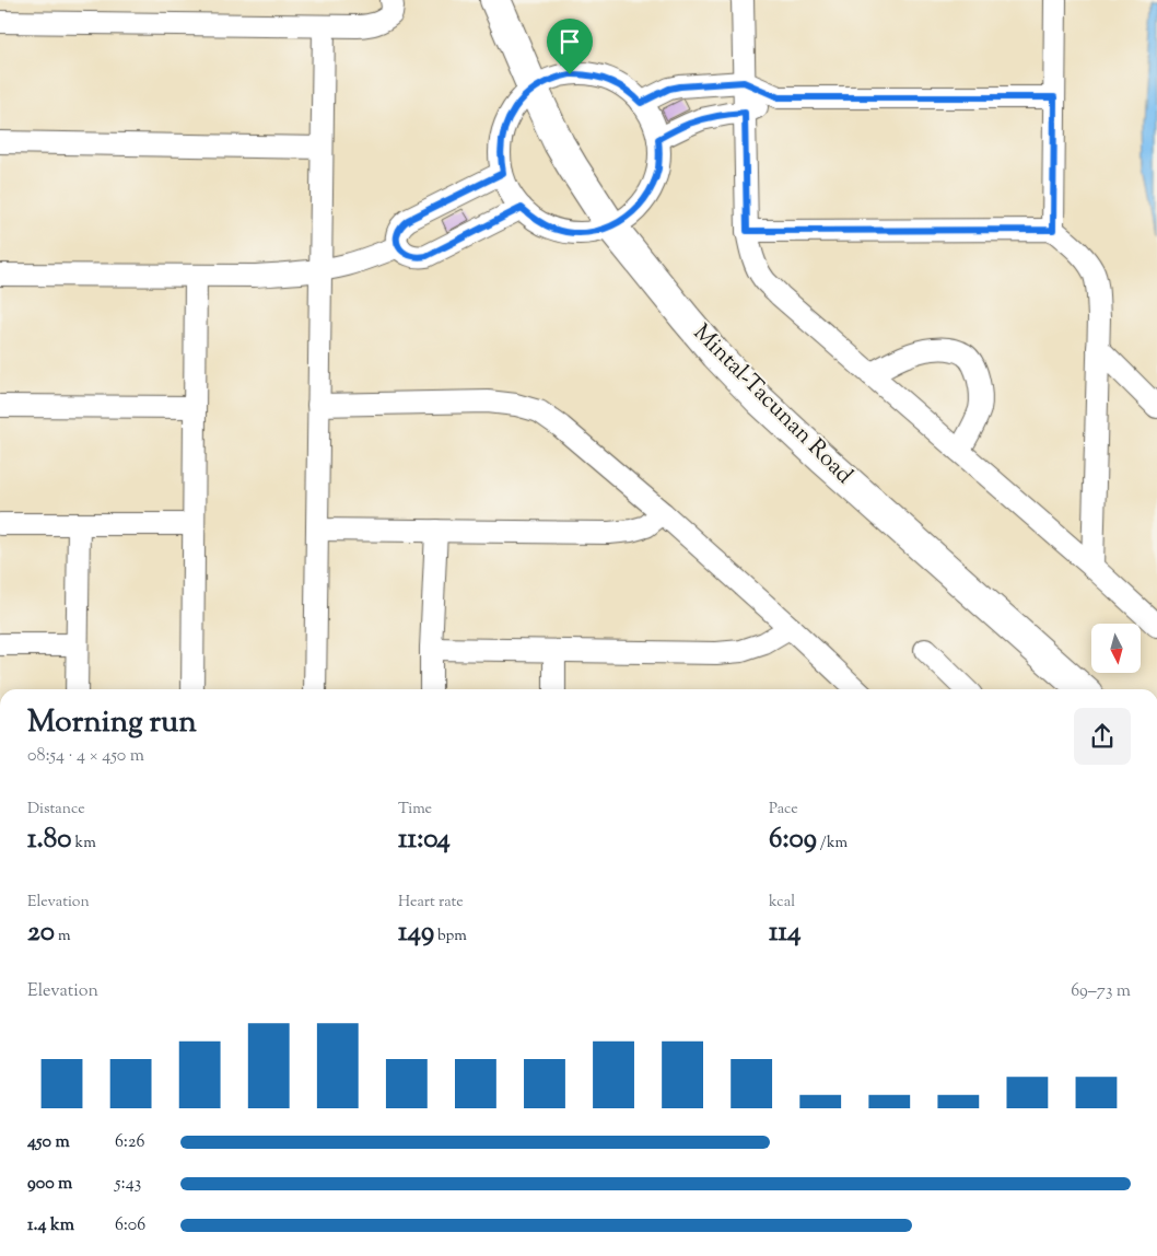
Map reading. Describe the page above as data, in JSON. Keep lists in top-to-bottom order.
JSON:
{
  "streets": {
    "street": ["Mintal-Tacunan Road"]
  },
  "north": "bottom",
  "page": {
    "heading": ["Morning run", "08:54 · 4 × 450 m"],
    "stats": [
      ["Distance", "1.80 km"],
      ["Time", "11:04"],
      ["Pace", "6:09 /km"],
      ["Elevation", "20 m"],
      ["Heart rate", "149 bpm"],
      ["kcal", "114"]
    ],
    "chart": ["Elevation", "69–73 m"],
    "list": [
      {
        "name": "450 m",
        "note": "6:26"
      },
      {
        "name": "900 m",
        "note": "5:43"
      },
      {
        "name": "1.4 km",
        "note": "6:06"
      }
    ]
  }
}
